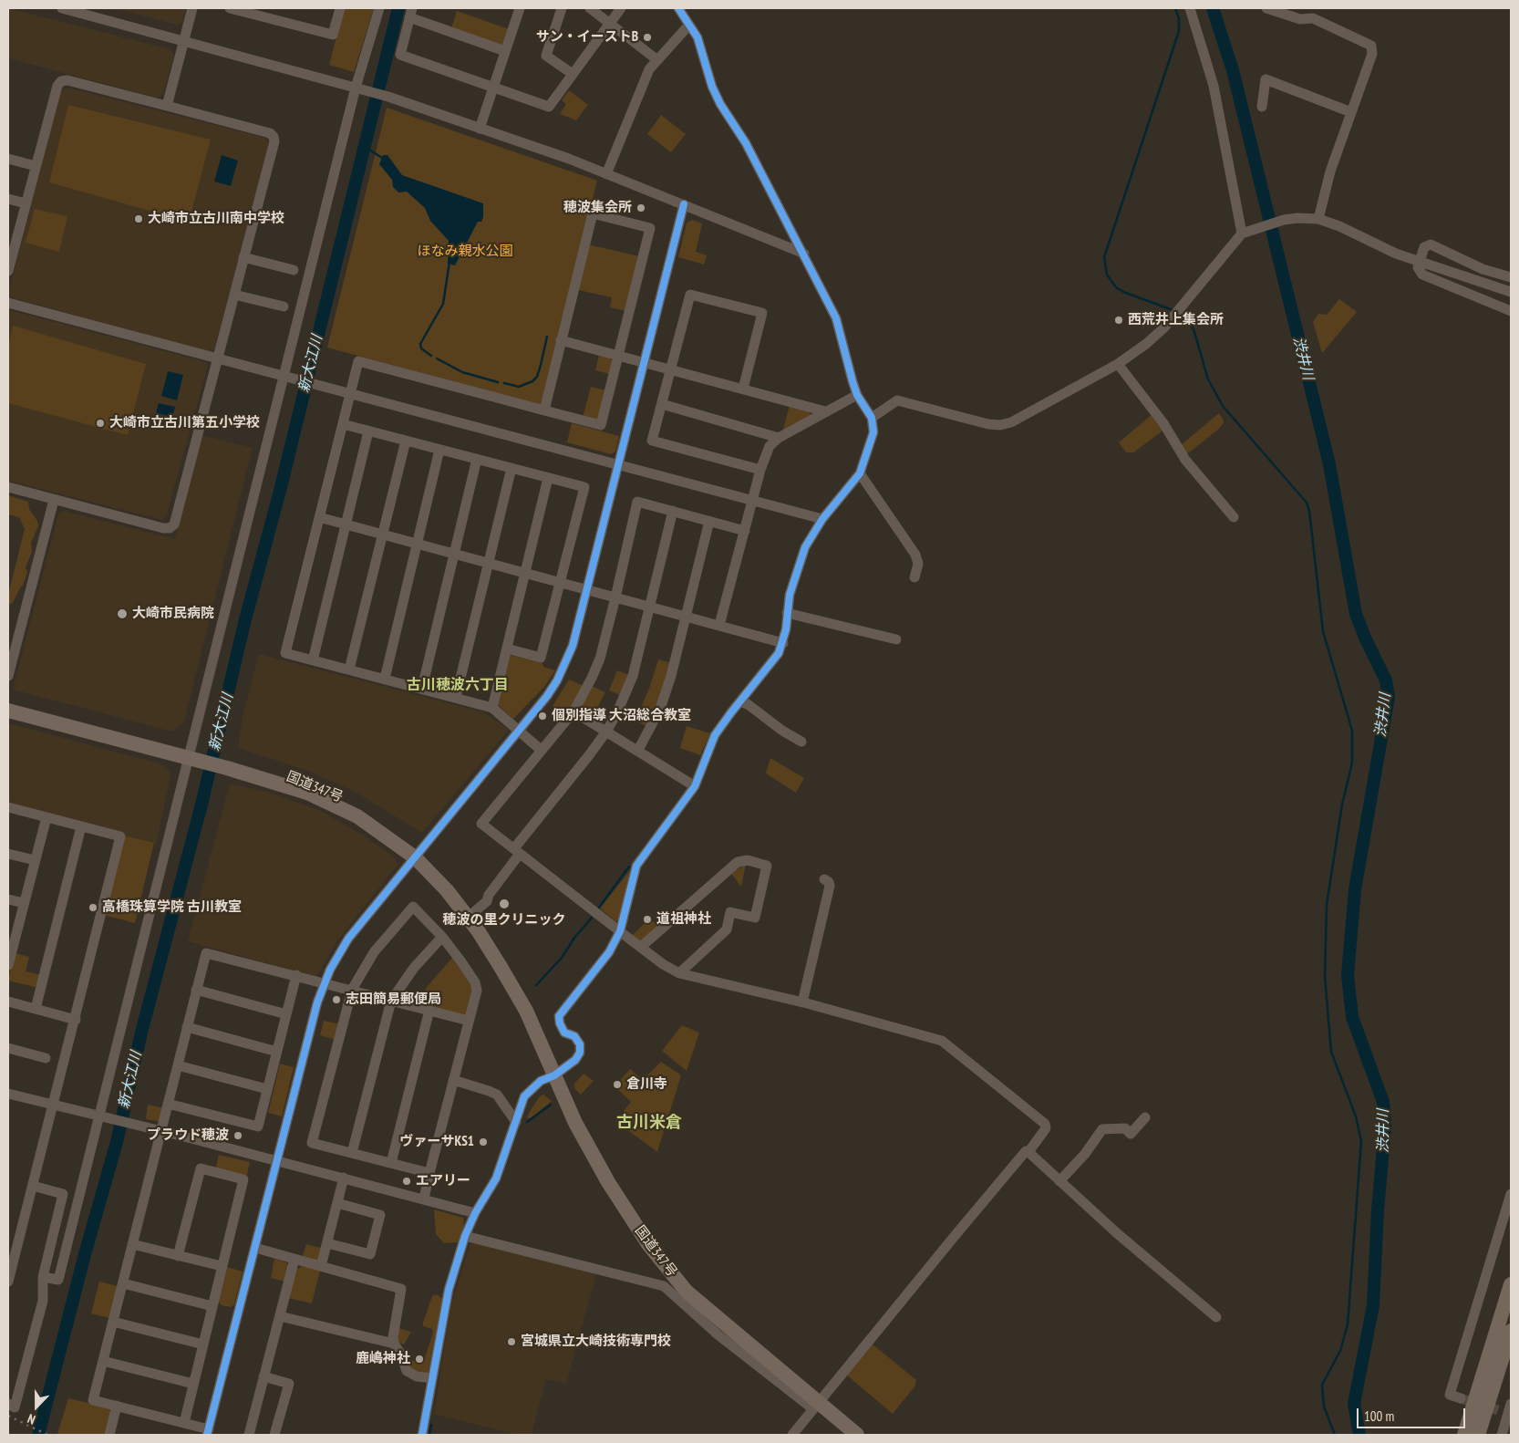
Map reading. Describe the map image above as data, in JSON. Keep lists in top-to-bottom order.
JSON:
{
  "streets": {
    "highway": ["国道347号"]
  },
  "districts": ["古川穂波六丁目", "古川米倉"],
  "water": ["渋井川", "新大江川"],
  "parks": ["ほなみ親水公園"],
  "places": [
    "サン・イーストB",
    "穂波集会所",
    "大崎市立古川南中学校",
    "西荒井上集会所",
    "大崎市立古川第五小学校",
    "大崎市民病院",
    "個別指導 大沼総合教室",
    "穂波の里クリニック",
    "高橋珠算学院 古川教室",
    "道祖神社",
    "志田簡易郵便局",
    "倉川寺",
    "プラウド穂波",
    "ヴァーサKS1",
    "エアリー",
    "宮城県立大崎技術専門校",
    "鹿嶋神社"
  ],
  "scale_bar": "100 m",
  "north": "bottom"
}
